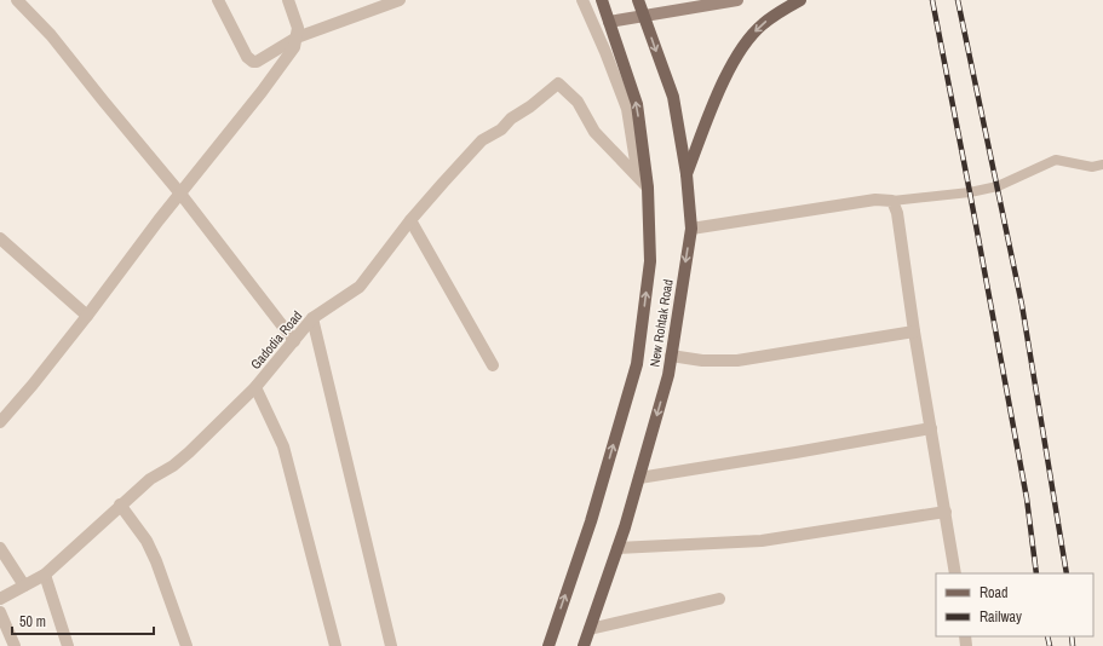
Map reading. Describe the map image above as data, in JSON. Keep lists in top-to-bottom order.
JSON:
{
  "streets": {
    "main road": ["New Rohtak Road"],
    "street": ["Gadodia Road"]
  },
  "legend": ["Road", "Railway"],
  "scale_bar": "50 m"
}
